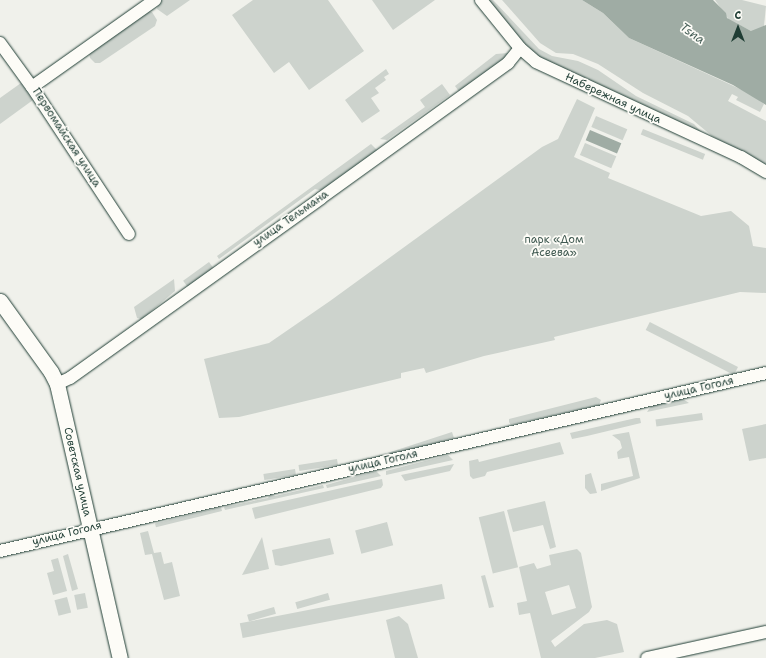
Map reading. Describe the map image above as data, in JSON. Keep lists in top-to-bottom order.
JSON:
{
  "streets": {
    "main road": ["Советская улица"],
    "street": [
      "Набережная улица",
      "Первомайская улица",
      "улица Тельмана",
      "улица Гоголя"
    ]
  },
  "crossings": [
    ["Набережная улица", "улица Тельмана"],
    ["улица Тельмана", "Советская улица"],
    ["улица Гоголя", "Советская улица"]
  ],
  "water": ["Tsna"],
  "parks": ["парк «Дом Асеева»"],
  "north": "top"
}
